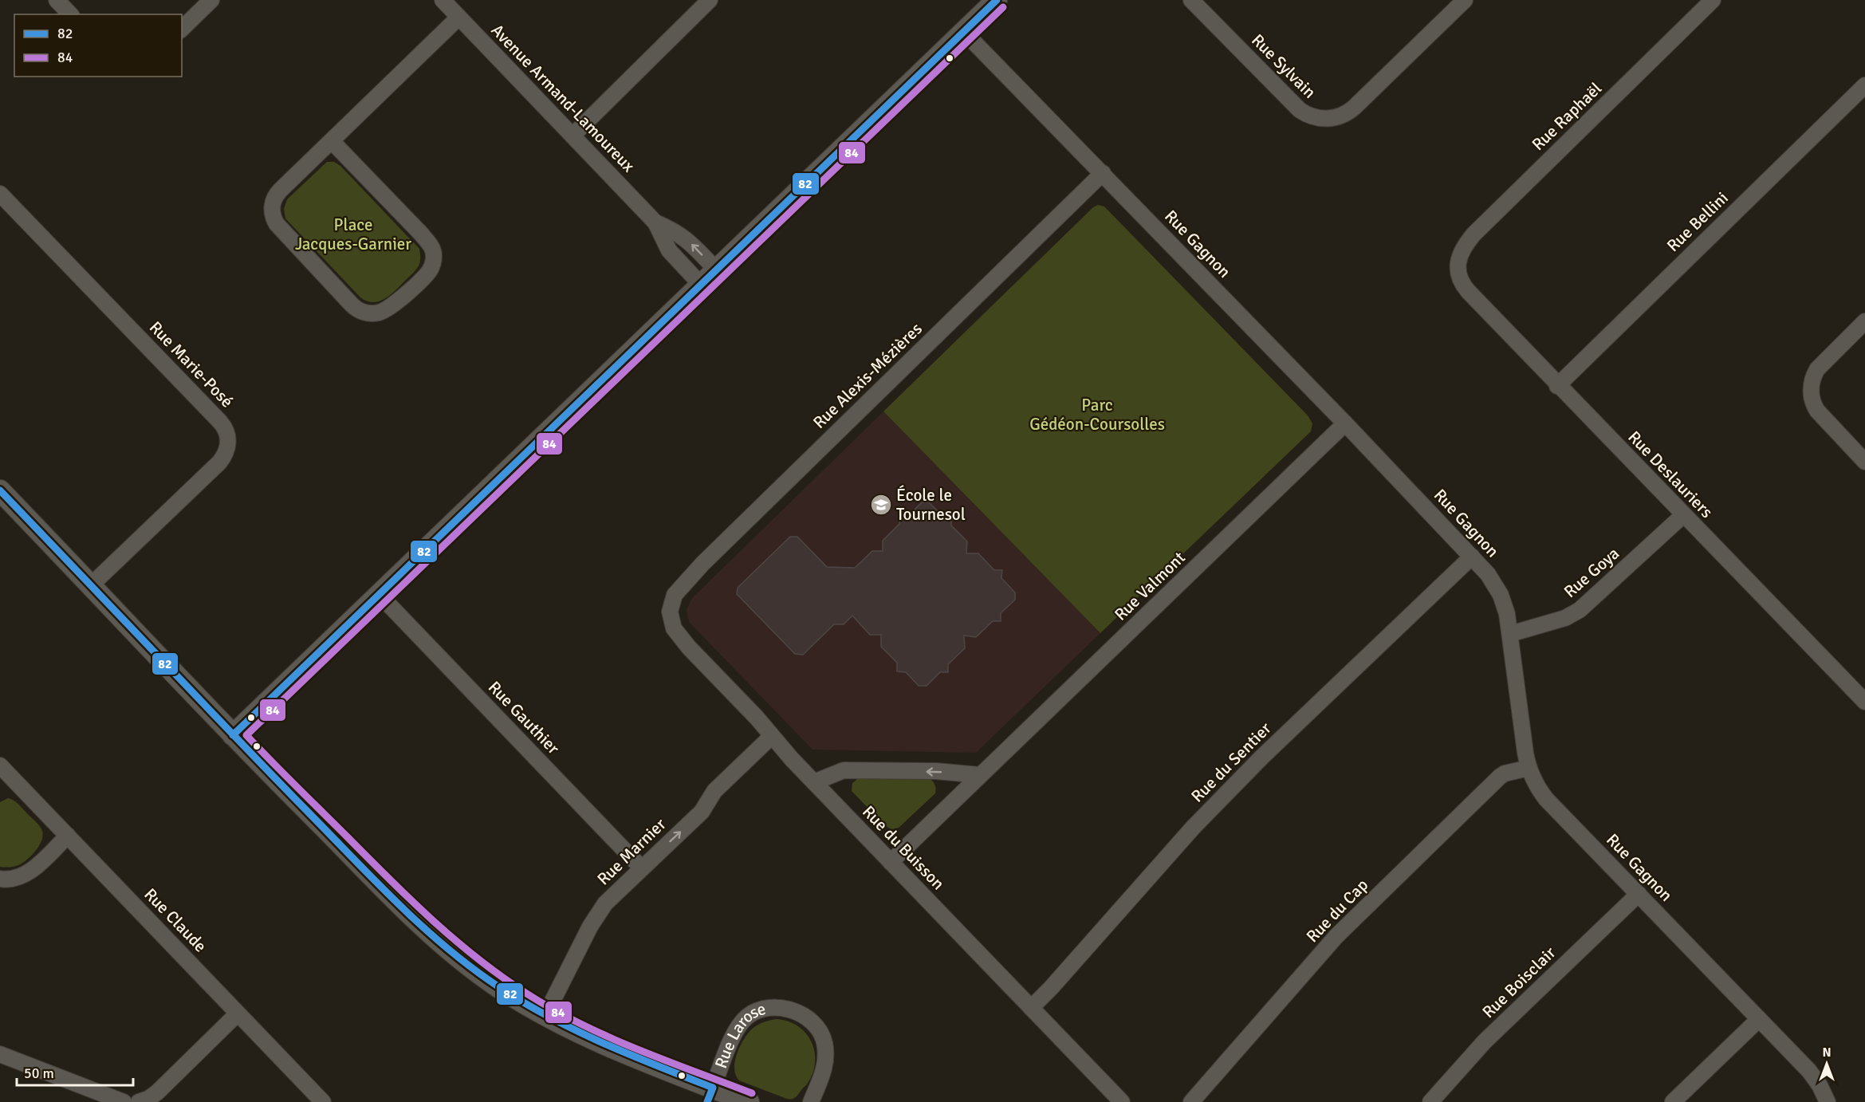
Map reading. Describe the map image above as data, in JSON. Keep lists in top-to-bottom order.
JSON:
{
  "streets": {
    "street": [
      "Rue Sylvain",
      "Avenue Armand-Lamoureux",
      "Rue Raphaël",
      "Rue Bellini",
      "Rue Gagnon",
      "Rue Marie-Posé",
      "Rue Alexis-Mézières",
      "Rue Deslauriers",
      "Rue Goya",
      "Rue Valmont",
      "Rue Gauthier",
      "Rue du Sentier",
      "Rue du Buisson",
      "Rue Marnier",
      "Rue du Cap",
      "Rue Claude",
      "Rue Boisclair",
      "Rue Larose"
    ]
  },
  "crossings": [
    ["Rue Raphaël", "Rue Deslauriers"],
    ["Rue Bellini", "Rue Deslauriers"],
    ["Rue Gagnon", "Rue Alexis-Mézières"],
    ["Rue Gagnon", "Rue Goya"],
    ["Rue Gagnon", "Rue Valmont"],
    ["Rue Gagnon", "Rue du Sentier"],
    ["Rue Gagnon", "Rue du Cap"],
    ["Rue Gagnon", "Rue Boisclair"],
    ["Rue Marie-Posé", "Rue Larose"],
    ["Rue Alexis-Mézières", "Rue du Buisson"],
    ["Rue Deslauriers", "Rue Goya"],
    ["Rue Valmont", "Rue du Buisson"],
    ["Rue Gauthier", "Rue Marnier"],
    ["Rue du Sentier", "Rue du Buisson"],
    ["Rue du Buisson", "Rue Marnier"],
    ["Rue Marnier", "Rue Larose"]
  ],
  "one_way": ["Rue Marnier"],
  "parks": ["Place Jacques-Garnier", "Parc Gédéon-Coursolles"],
  "places": {
    "school or university": ["École le Tournesol"]
  },
  "lines": ["transit line 82", "transit line 84"],
  "legend": ["82", "84"],
  "scale_bar": "50 m",
  "north": "top"
}
